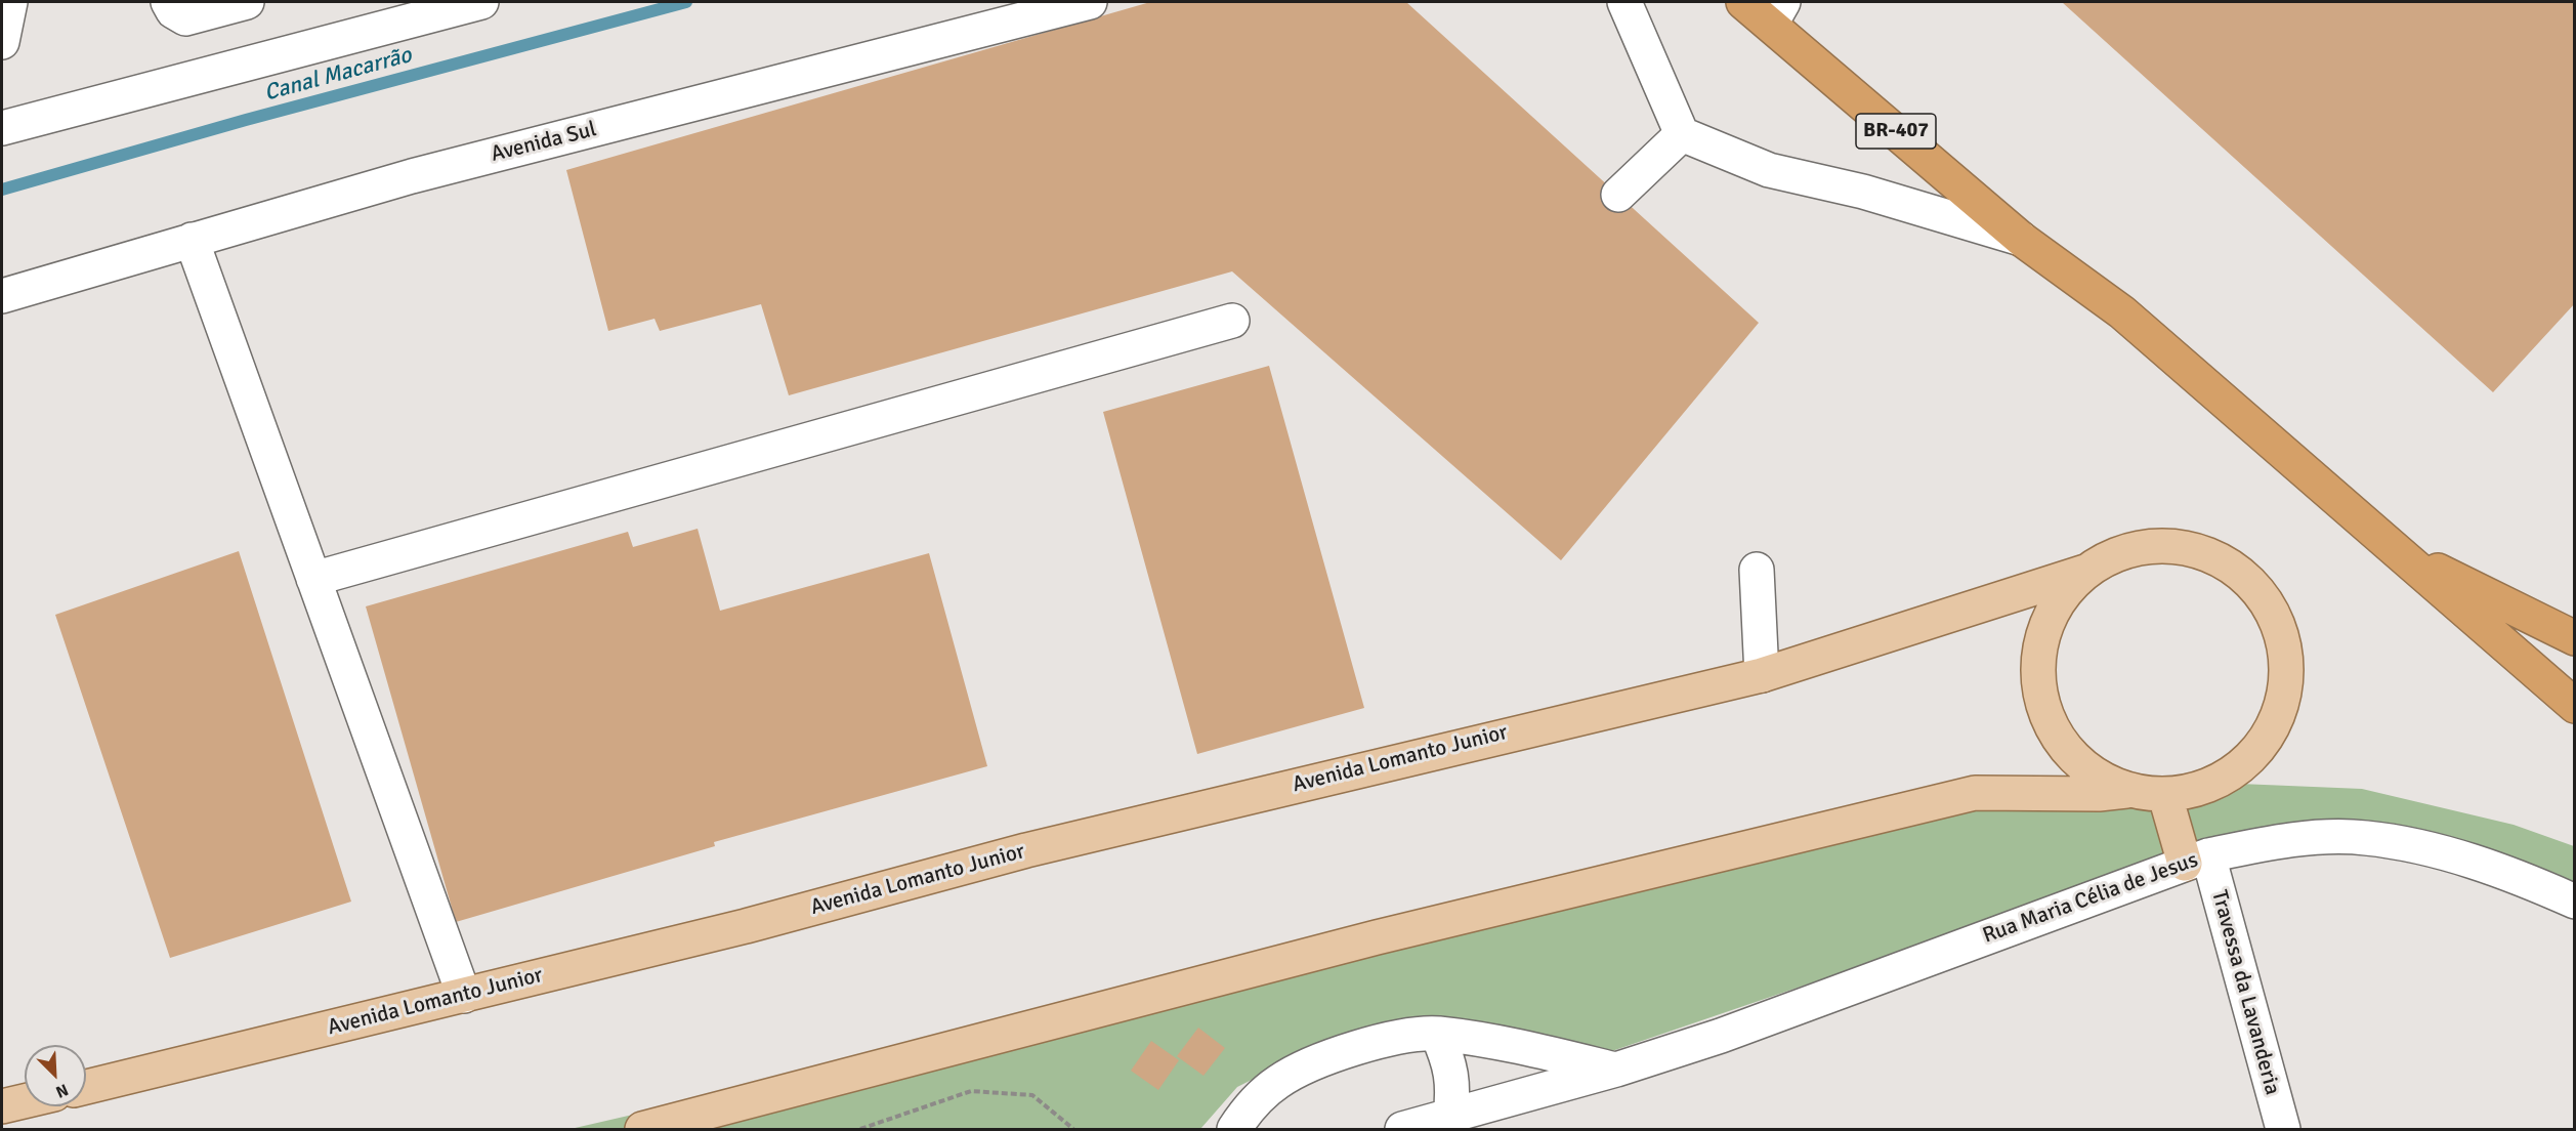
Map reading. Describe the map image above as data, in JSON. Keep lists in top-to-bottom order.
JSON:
{
  "streets": {
    "highway": ["BR-407"],
    "main road": ["Avenida Lomanto Junior"],
    "street": ["Avenida Sul", "Rua Maria Célia de Jesus", "Travessa da Lavanderia"]
  },
  "crossings": [
    ["Rua Maria Célia de Jesus", "Travessa da Lavanderia"]
  ],
  "water": ["Canal Macarrão"],
  "north": "bottom right"
}
